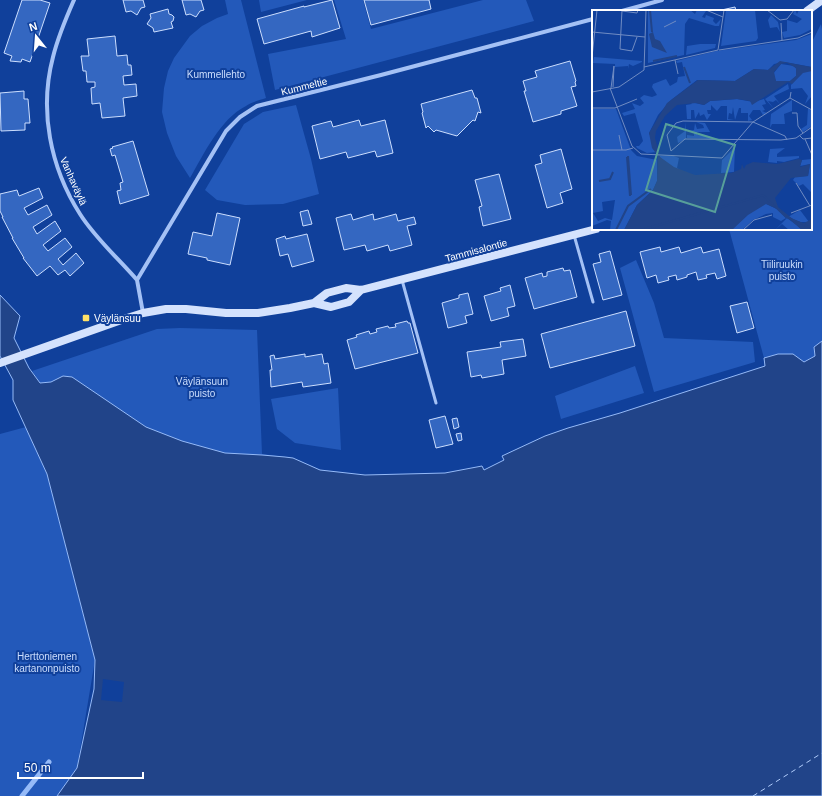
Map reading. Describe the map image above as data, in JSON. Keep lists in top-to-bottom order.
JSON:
{
  "streets": {
    "street": ["Kummeltie", "Vanhaväylä", "Tammisalontie"]
  },
  "crossings": [
    ["Kummeltie", "Vanhaväylä"]
  ],
  "parks": [
    "Kummellehto",
    "Tiiliruukin puisto",
    "Väylänsuun puisto",
    "Herttoniemen kartanonpuisto"
  ],
  "places": {
    "transit": ["Väylänsuu"]
  },
  "scale_bar": "50 m",
  "north": "top"
}
